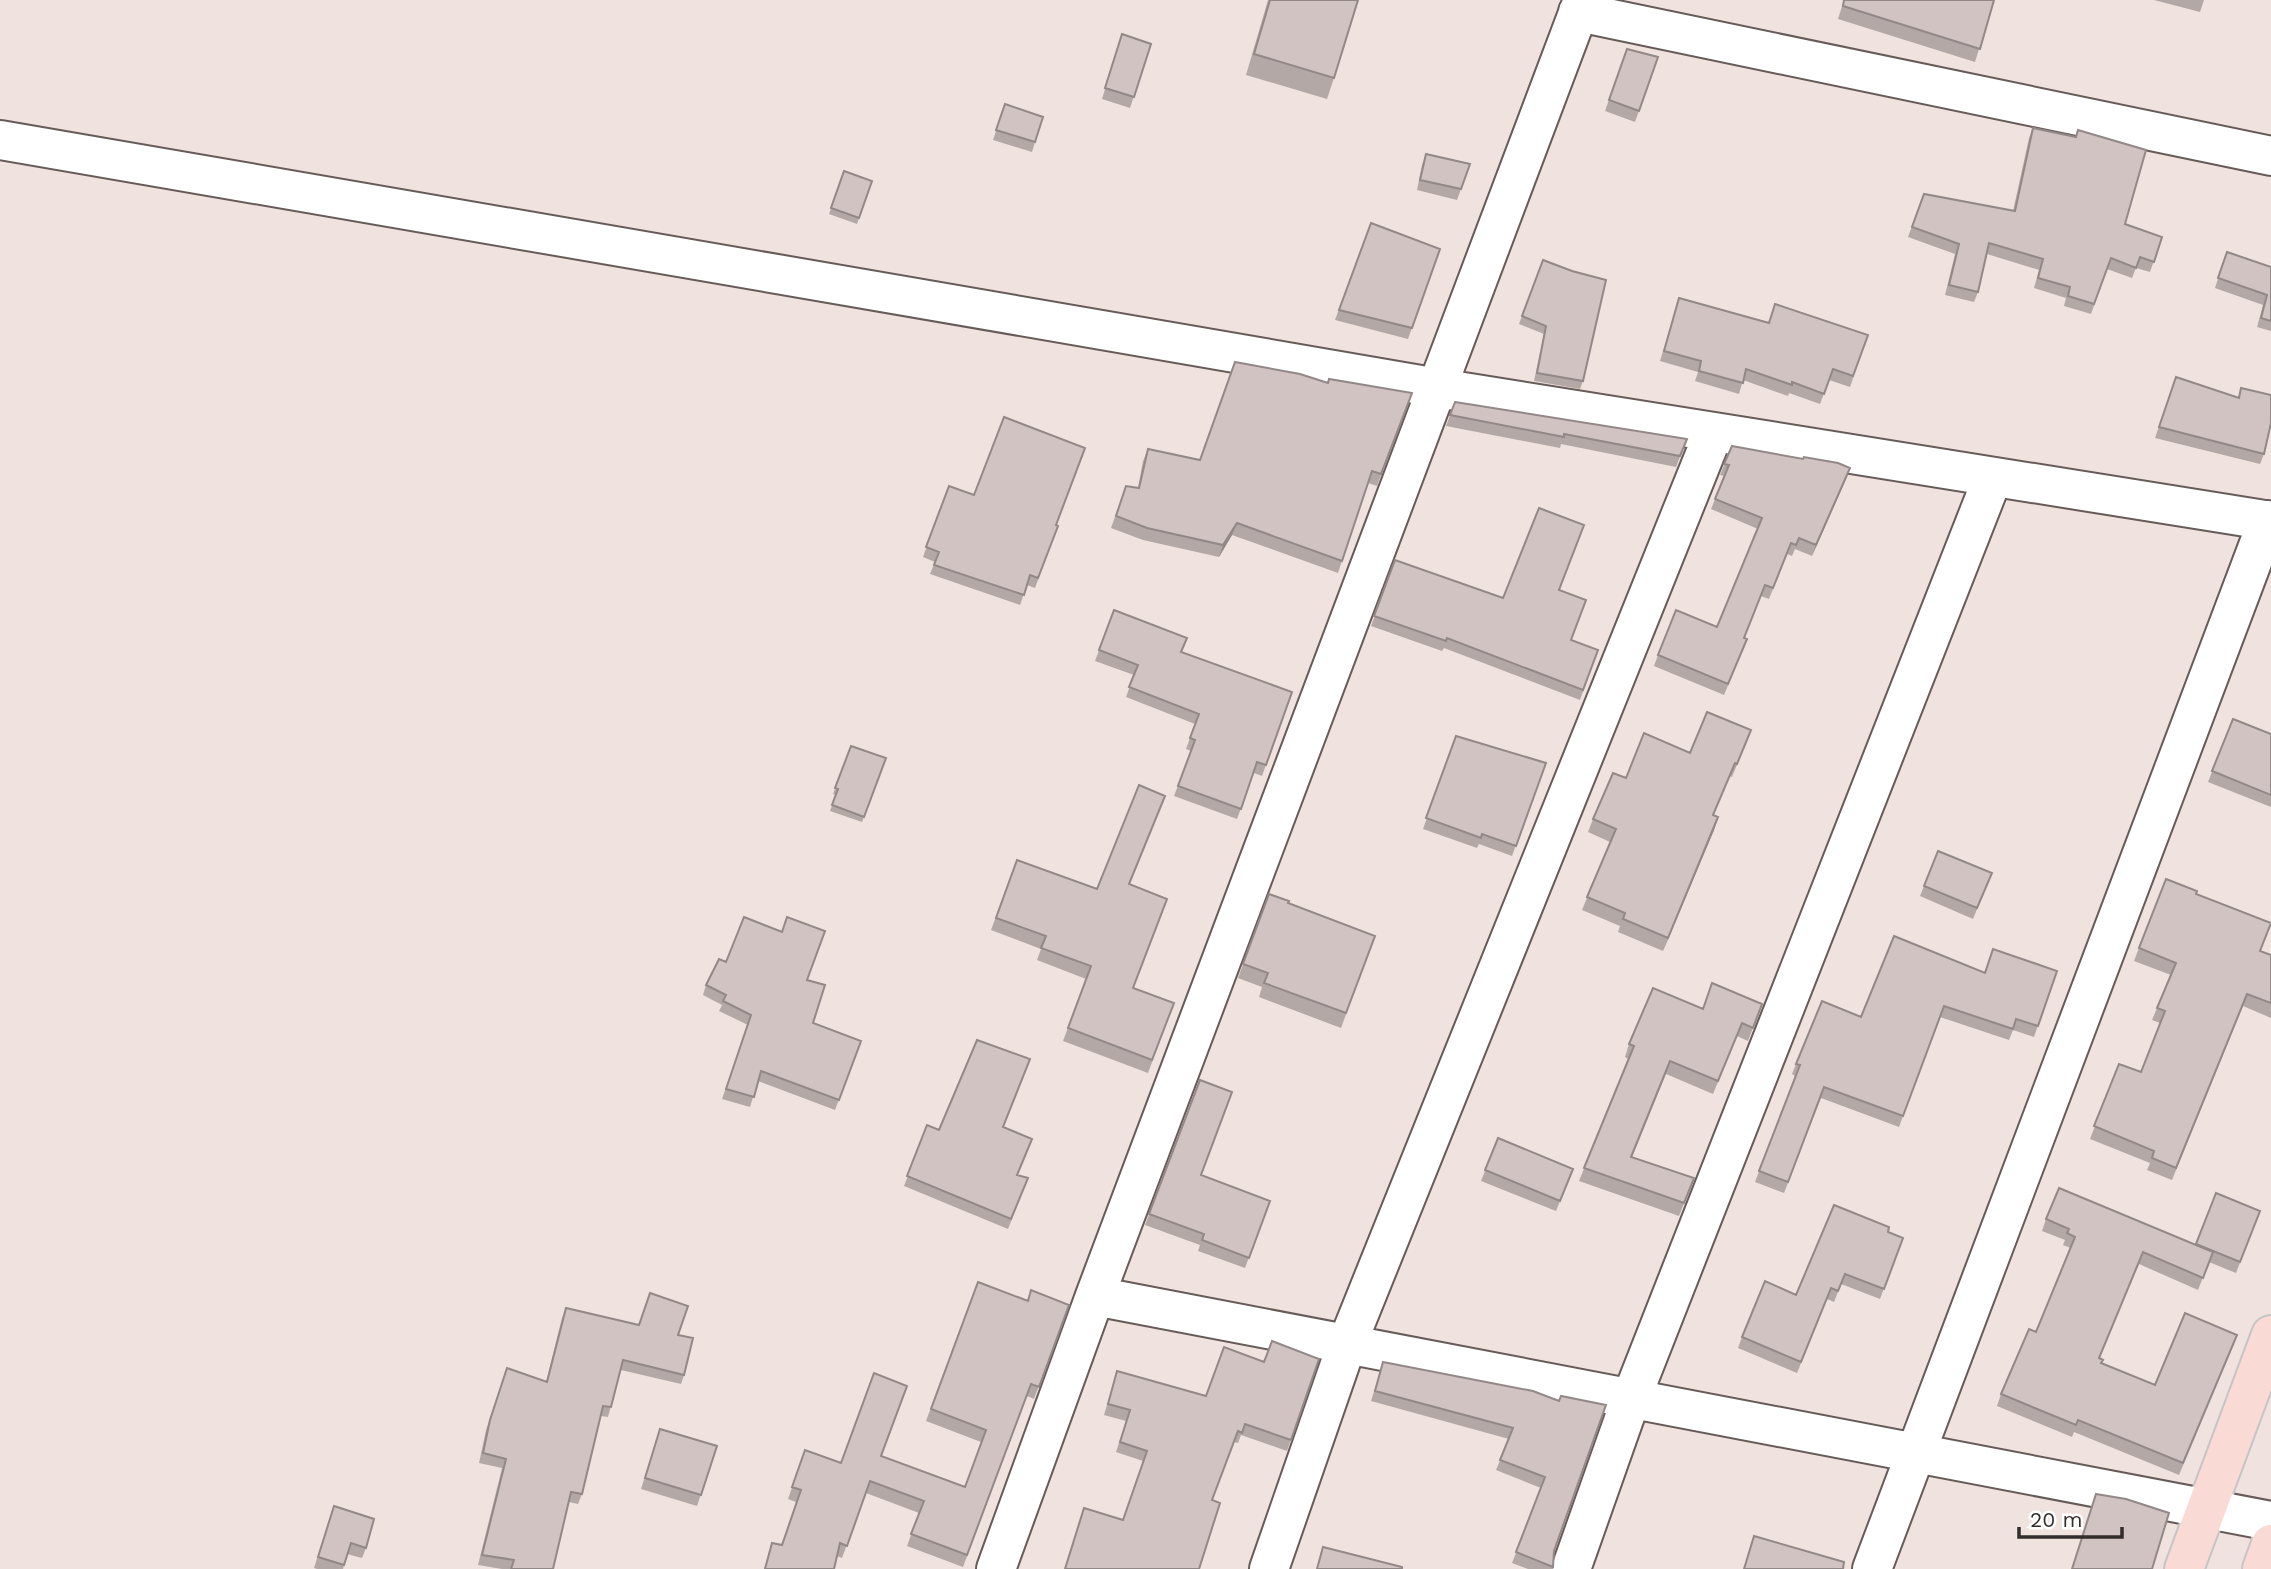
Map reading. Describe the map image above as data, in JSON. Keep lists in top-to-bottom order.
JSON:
{
  "scale_bar": "20 m"
}
